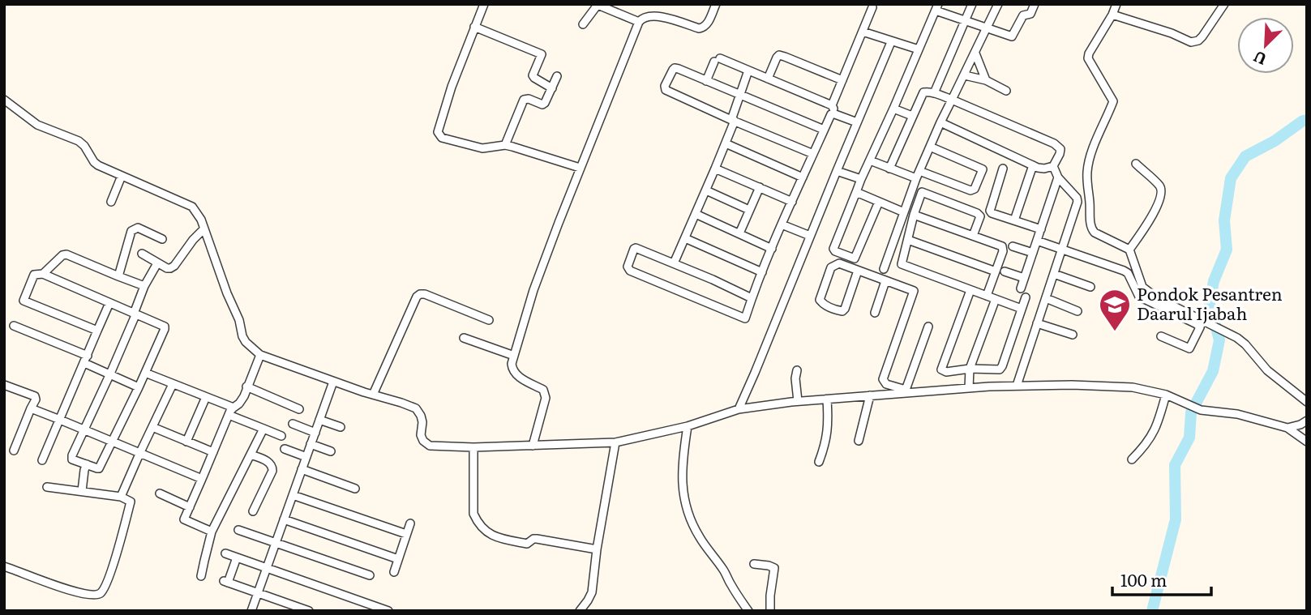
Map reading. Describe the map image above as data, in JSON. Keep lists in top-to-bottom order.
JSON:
{
  "places": {
    "school or university": ["Pondok Pesantren Daarul Ijabah"]
  },
  "scale_bar": "100 m",
  "north": "bottom left"
}
